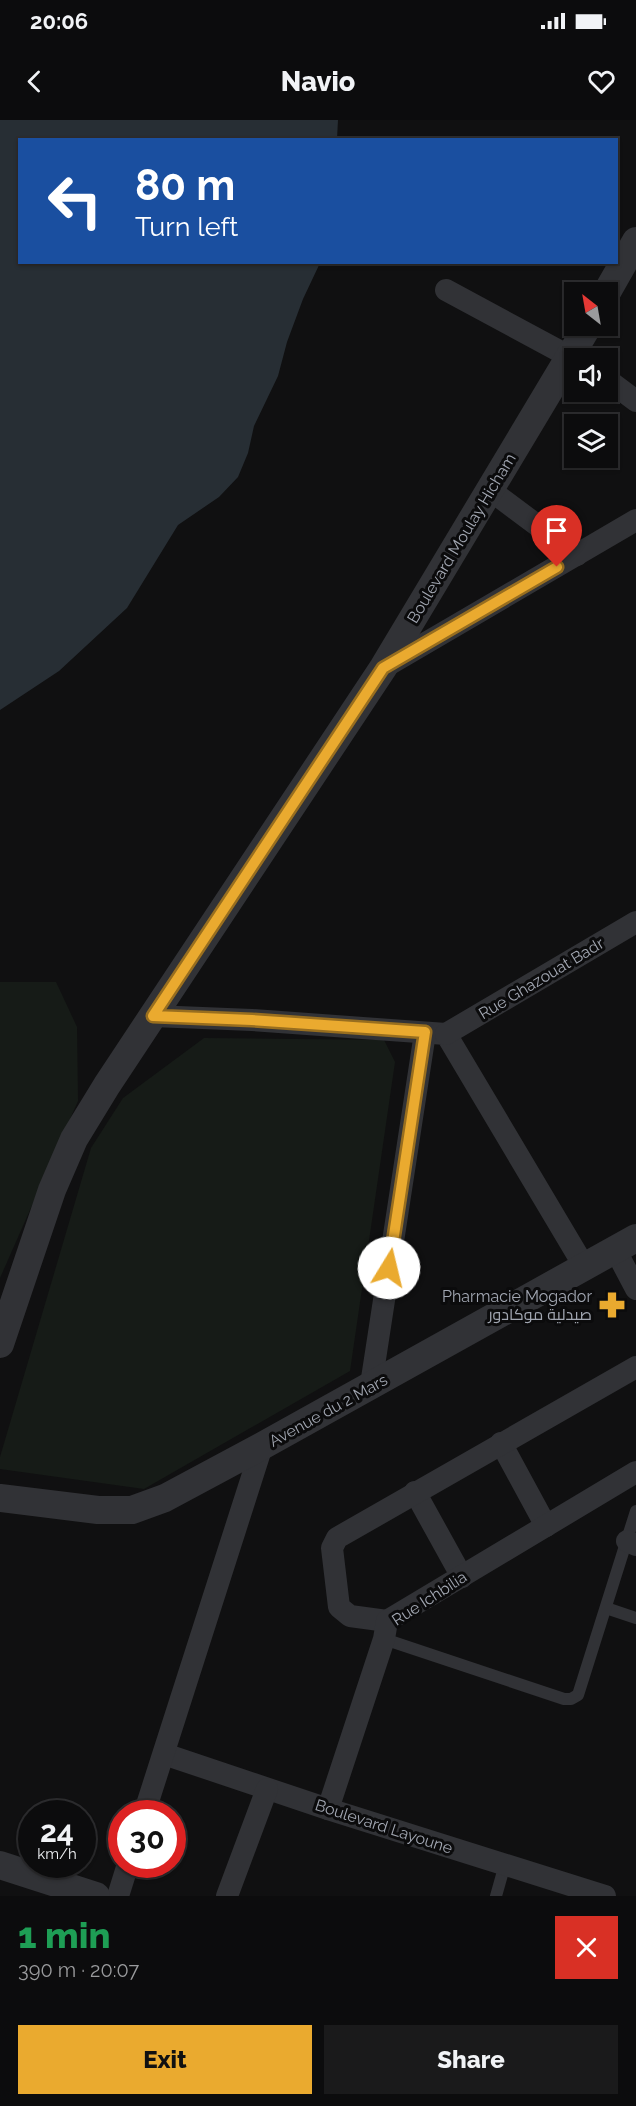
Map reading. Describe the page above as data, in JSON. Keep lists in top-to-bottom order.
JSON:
{
  "streets": {
    "street": [
      "Boulevard Moulay Hicham",
      "Rue Ghazouat Badr",
      "Avenue du 2 Mars",
      "Rue Ichbilia",
      "Boulevard Layoune"
    ]
  },
  "crossings": [
    ["Rue Ichbilia", "Boulevard Layoune"]
  ],
  "places": {
    "pharmacy": ["Pharmacie Mogador صيدلية موكادور"]
  },
  "north": "top left",
  "page": {
    "status": "20:06",
    "header": "Navio",
    "turn": ["80 m", "Turn left"],
    "speed": "24 km/h",
    "limit": "30",
    "heading": ["1 min", "390 m · 20:07"],
    "buttons": ["Exit", "Share"]
  }
}
